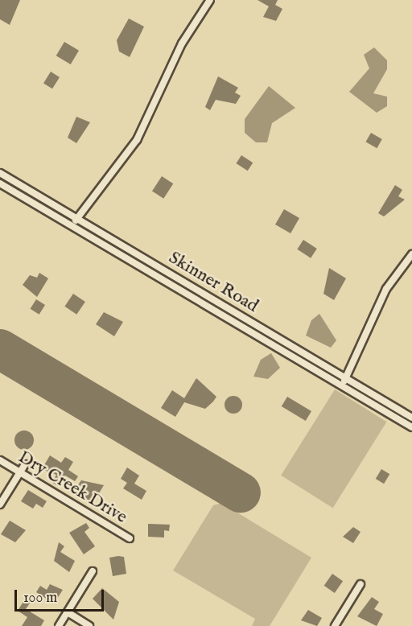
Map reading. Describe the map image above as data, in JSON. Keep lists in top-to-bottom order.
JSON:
{
  "streets": {
    "street": ["Skinner Road", "Dry Creek Drive"]
  },
  "scale_bar": "100 m"
}
